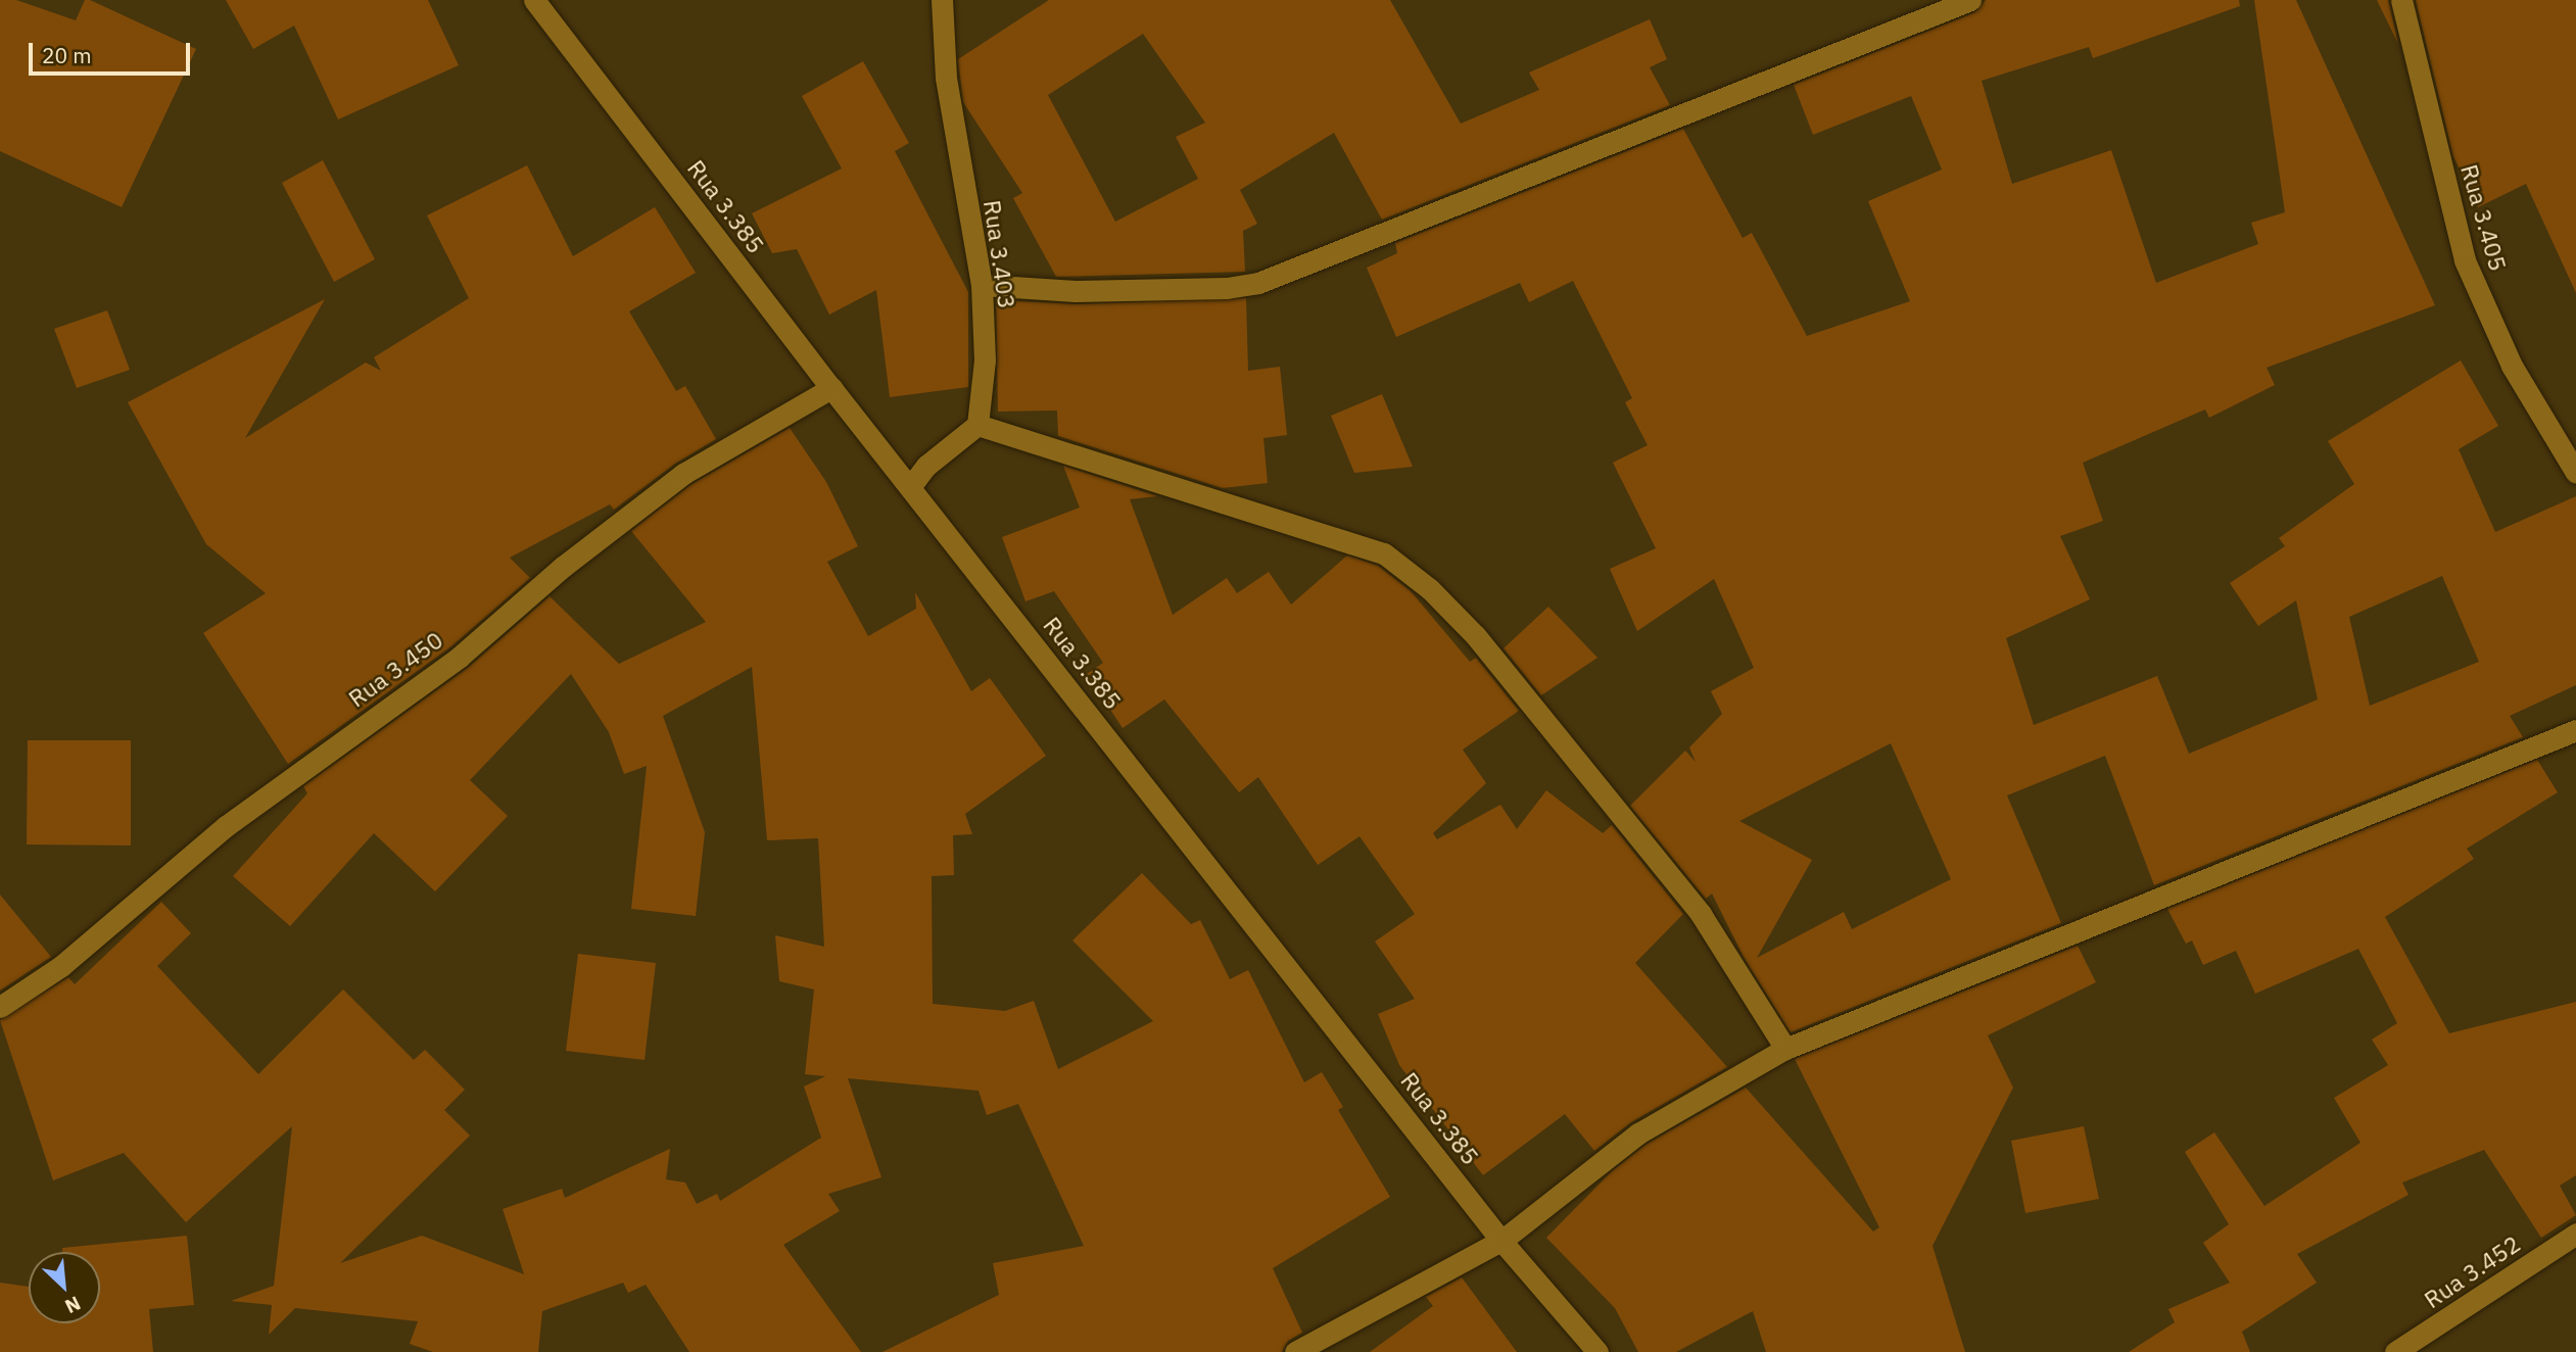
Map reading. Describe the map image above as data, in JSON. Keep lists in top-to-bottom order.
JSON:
{
  "streets": {
    "street": [
      "Rua 3.385",
      "Rua 3.405",
      "Rua 3.403",
      "Rua 3.450",
      "Rua 3.452"
    ]
  },
  "crossings": [
    ["Rua 3.385", "Rua 3.450"]
  ],
  "scale_bar": "20 m",
  "north": "bottom right"
}
